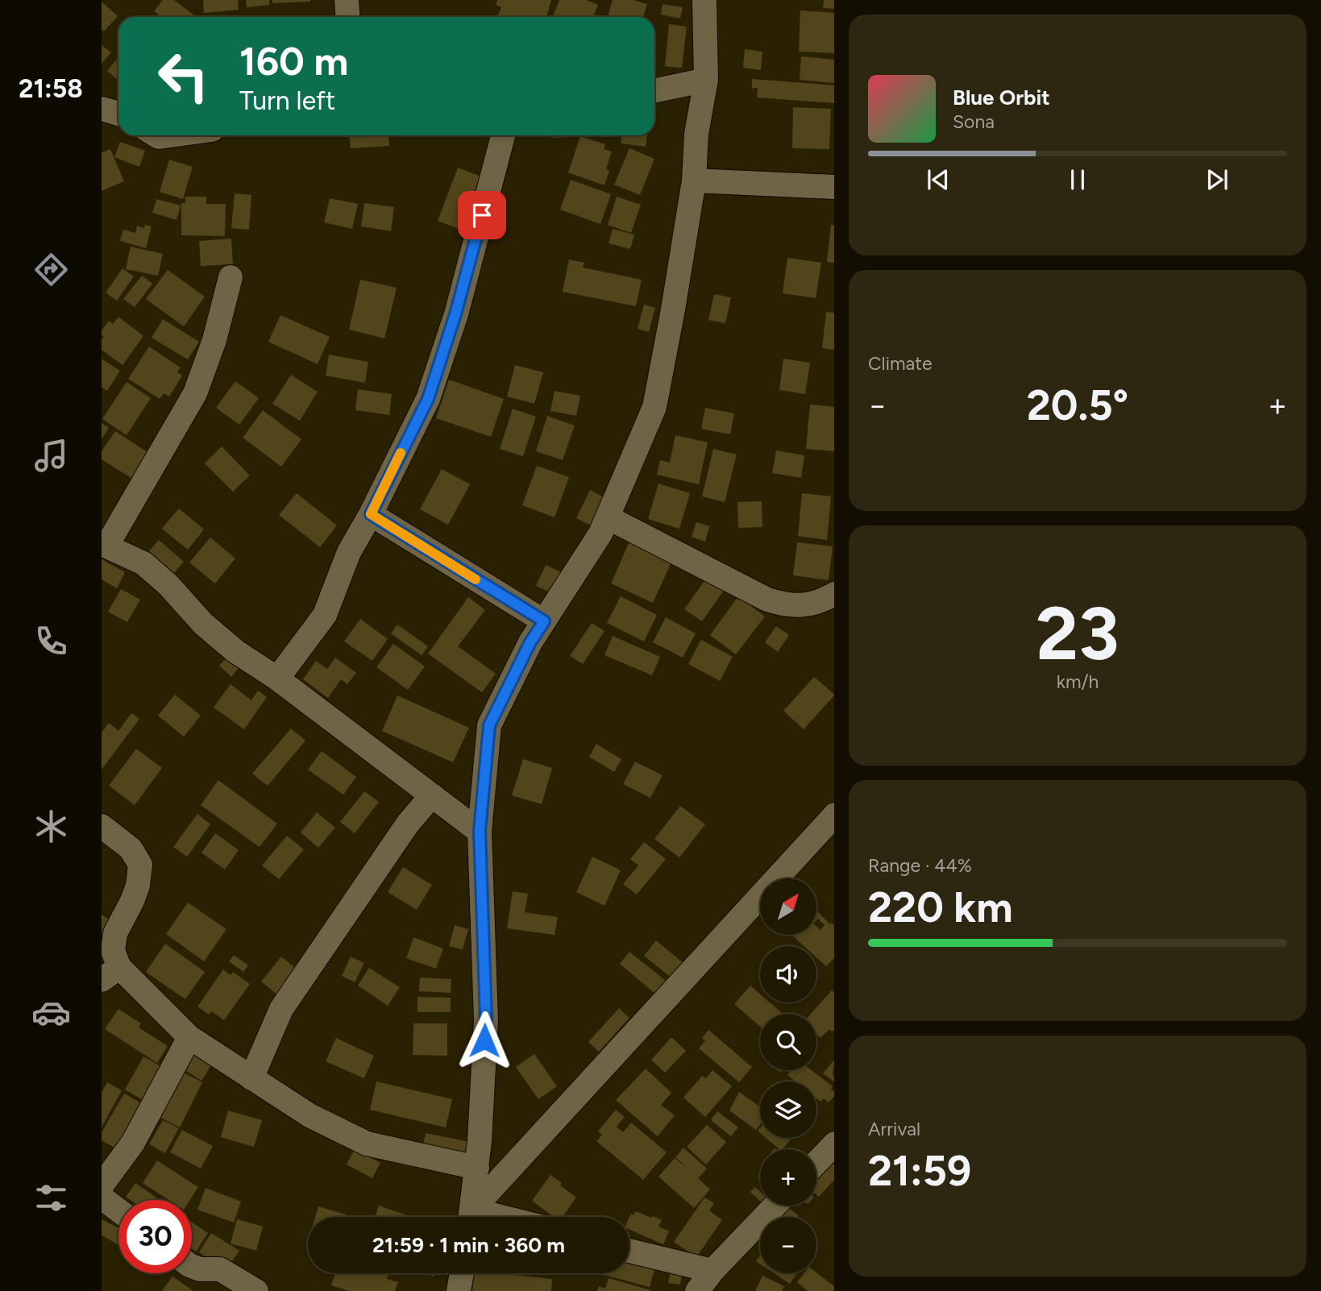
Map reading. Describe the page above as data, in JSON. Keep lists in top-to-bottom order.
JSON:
{
  "north": "top right",
  "page": {
    "tabs": "21:58",
    "turn": ["160 m", "Turn left"],
    "song": ["Blue Orbit", "Sona"],
    "tile": [
      "Climate",
      ["23", "km/h"],
      ["Range · 44%", "220 km"],
      ["Arrival", "21:59"]
    ],
    "heat": ["−", "20.5°", "+"],
    "map_buttons": ["+", "−"],
    "limit": "30",
    "trip": "21:59 · 1 min · 360 m"
  }
}
